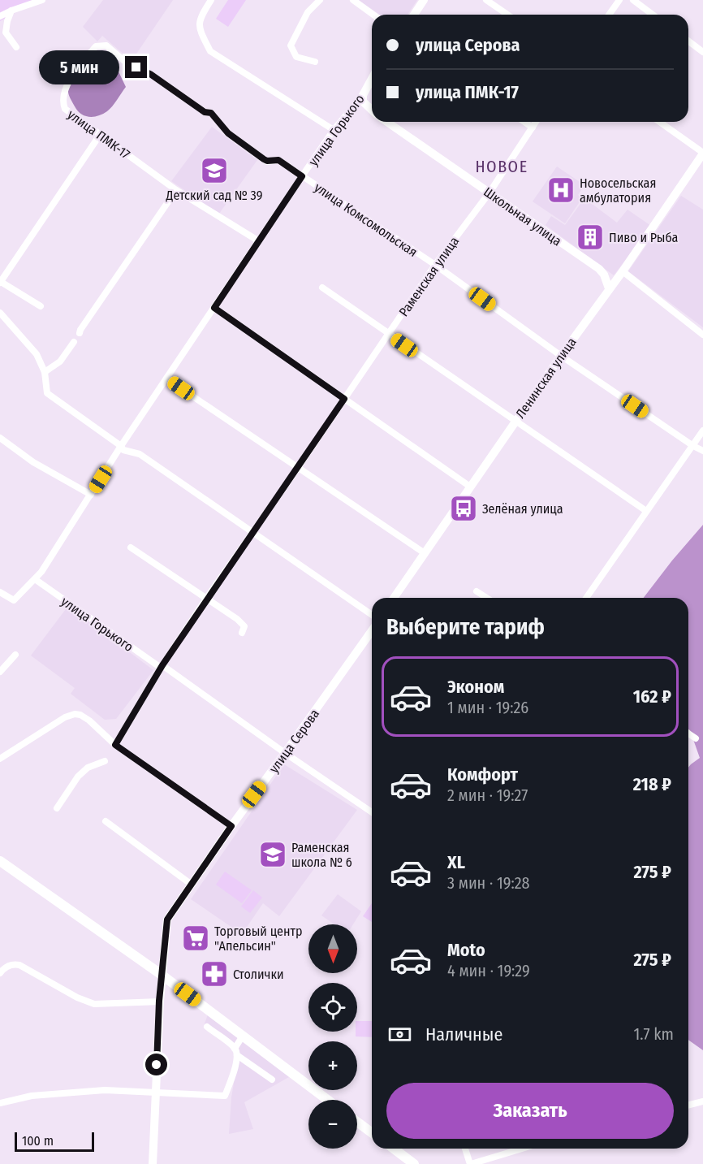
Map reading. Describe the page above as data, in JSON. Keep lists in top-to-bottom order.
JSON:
{
  "streets": {
    "street": [
      "улица Горького",
      "улица ПМК-17",
      "Школьная улица",
      "улица Комсомольская",
      "Раменская улица",
      "Ленинская улица",
      "улица Серова"
    ]
  },
  "crossings": [
    ["улица Горького", "улица ПМК-17"],
    ["улица Горького", "улица Комсомольская"],
    ["улица Горького", "Раменская улица"],
    ["улица Горького", "улица Серова"],
    ["улица ПМК-17", "улица Комсомольская"],
    ["Школьная улица", "Раменская улица"],
    ["Школьная улица", "Ленинская улица"],
    ["улица Комсомольская", "Раменская улица"],
    ["улица Комсомольская", "Ленинская улица"]
  ],
  "districts": ["НОВОЕ"],
  "places": {
    "school or university": ["Детский сад № 39", "Раменская школа № 6"],
    "hospital": ["Новосельская амбулатория"],
    "building": ["Пиво и Рыба"],
    "bus stop": ["Зелёная улица"],
    "supermarket": ["Торговый центр \"Апельсин\""],
    "pharmacy": ["Столички"]
  },
  "scale_bar": "100 m",
  "north": "bottom",
  "page": {
    "banner": ["улица Серова", "улица ПМК-17"],
    "bubble": "5 мин",
    "heading": "Выберите тариф",
    "list": [
      {
        "name": "Эконом",
        "note": "1 мин · 19:26",
        "value": "162 ₽"
      },
      {
        "name": "Комфорт",
        "note": "2 мин · 19:27",
        "value": "218 ₽"
      },
      {
        "name": "XL",
        "note": "3 мин · 19:28",
        "value": "275 ₽"
      },
      {
        "name": "Moto",
        "note": "4 мин · 19:29",
        "value": "275 ₽"
      }
    ],
    "map_buttons": ["+", "−"],
    "pay": ["Наличные", "1.7 km"],
    "buttons": "Заказать",
    "scale": "100 m"
  }
}
